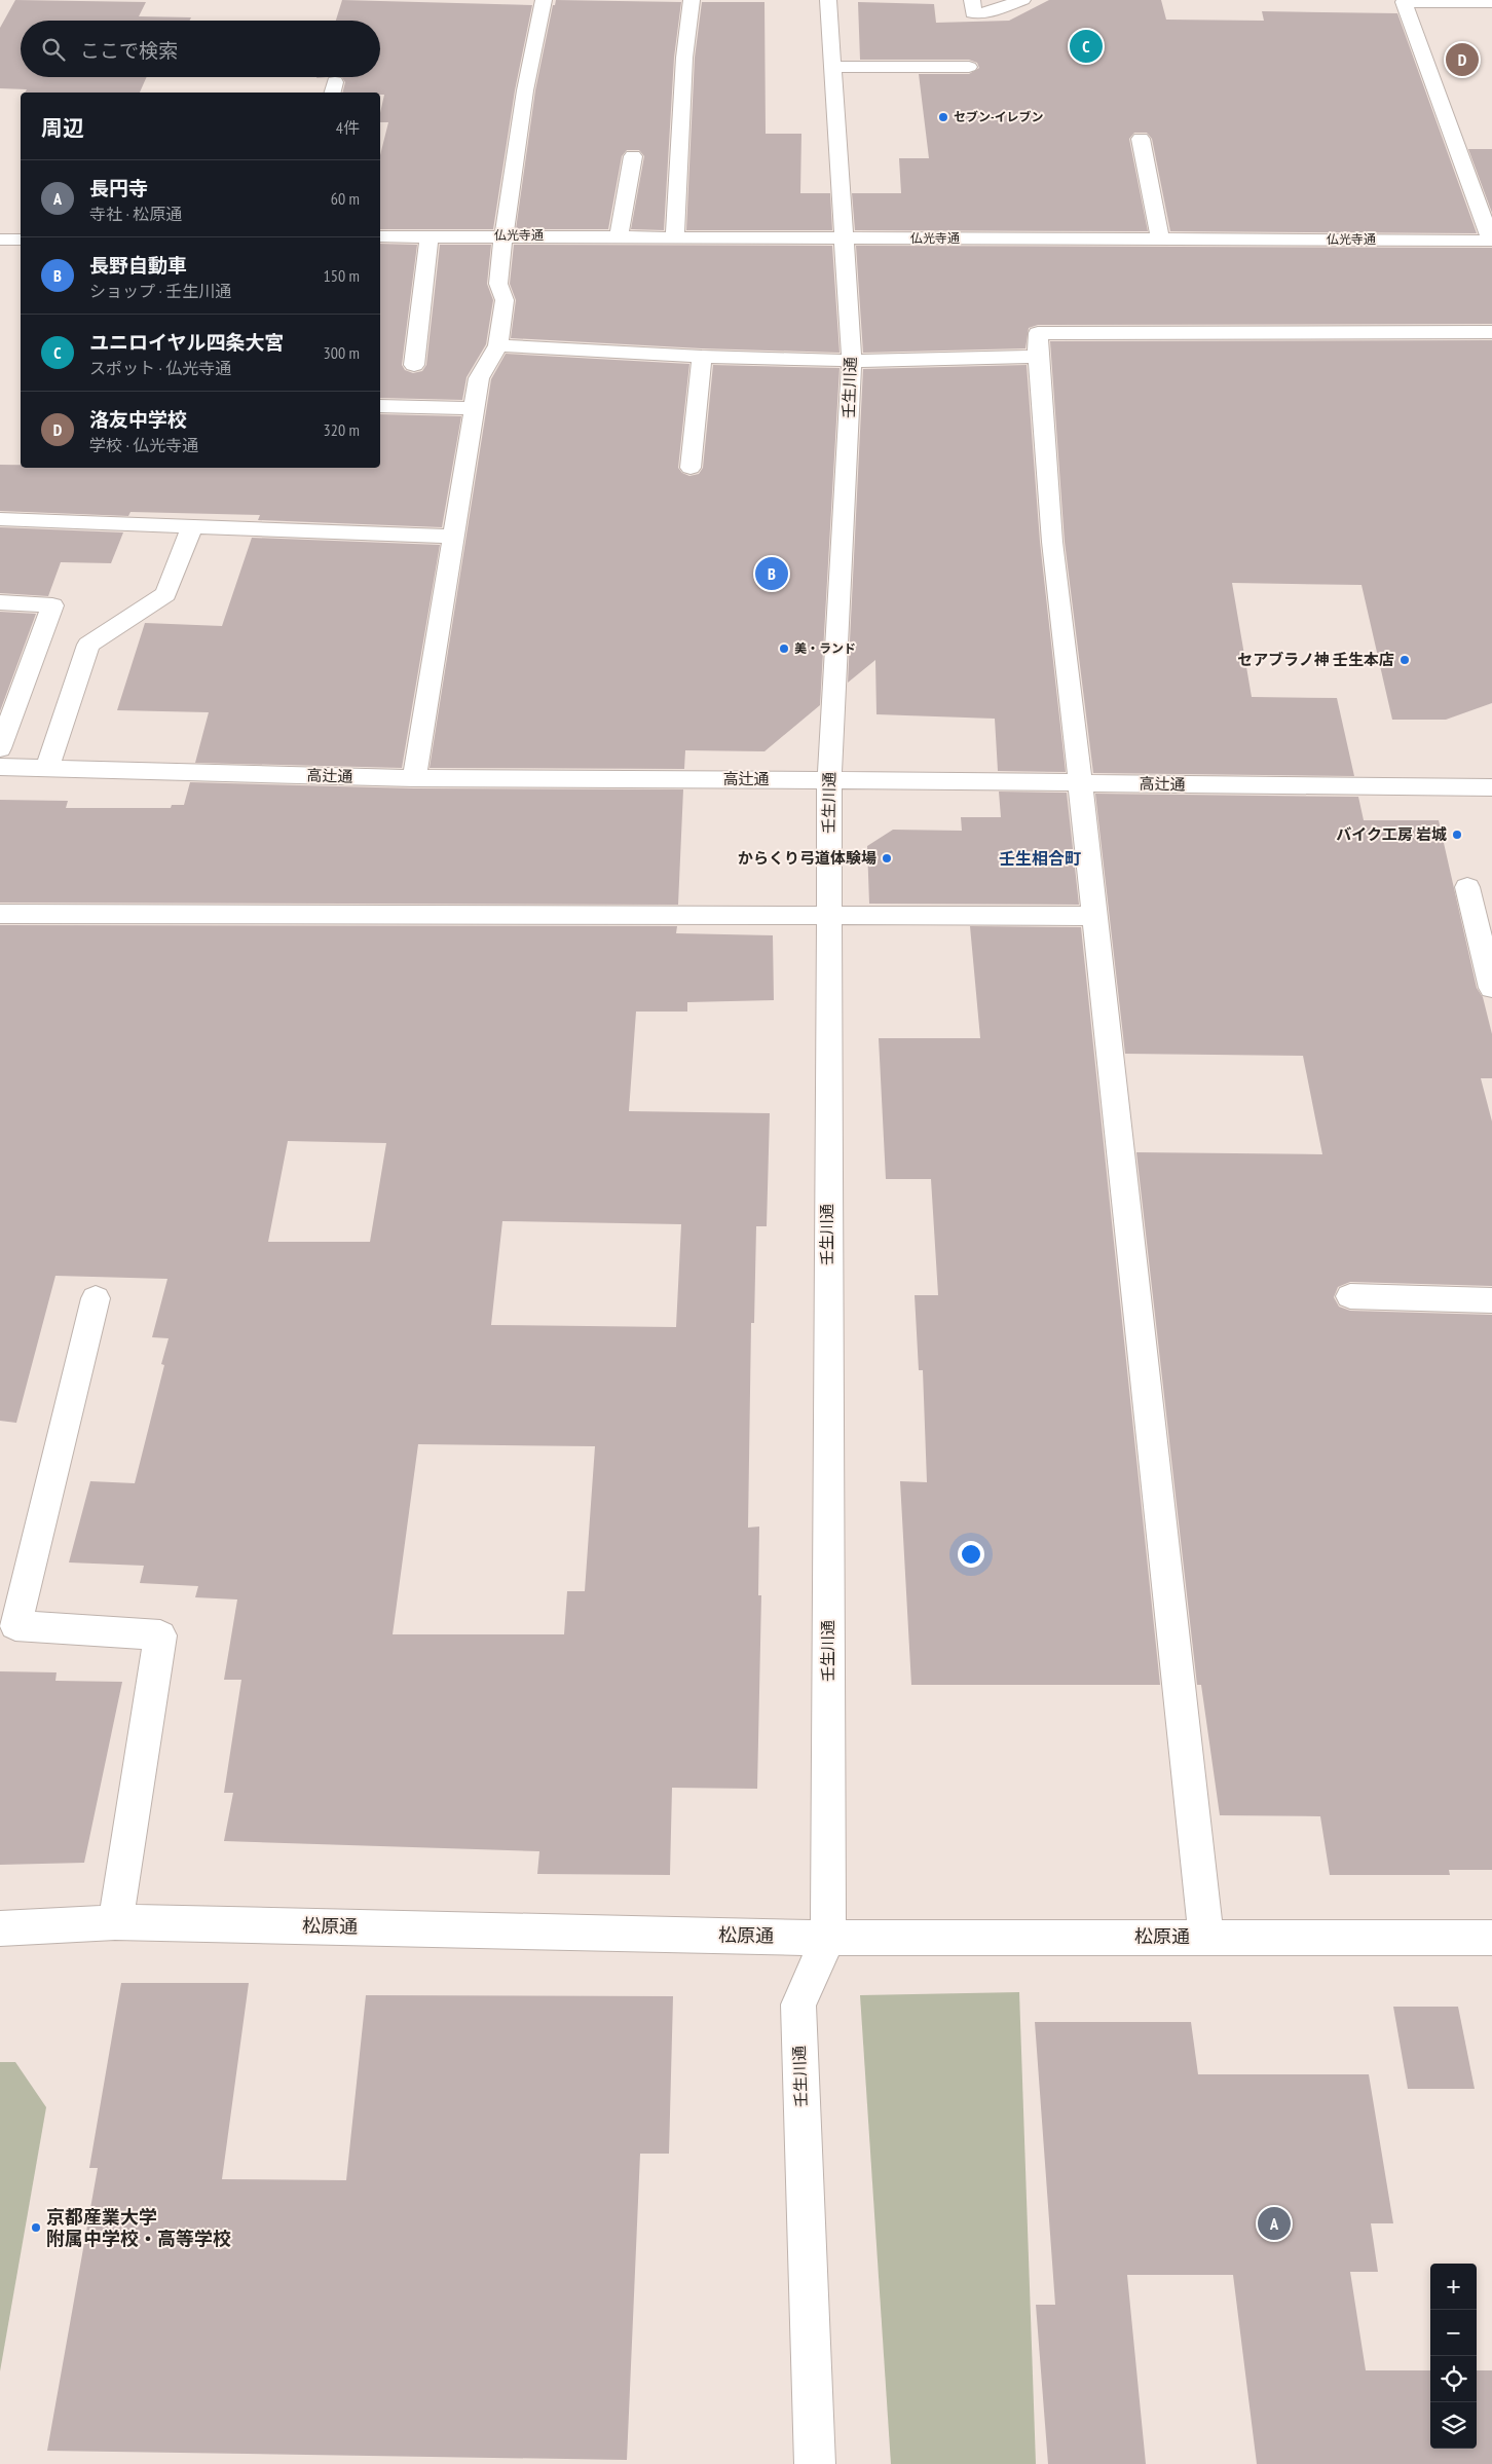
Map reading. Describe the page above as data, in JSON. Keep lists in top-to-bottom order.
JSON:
{
  "streets": {
    "street": [
      "仏光寺通",
      "壬生川通",
      "高辻通",
      "松原通"
    ]
  },
  "crossings": [
    ["仏光寺通", "壬生川通"],
    ["壬生川通", "高辻通"],
    ["壬生川通", "松原通"]
  ],
  "districts": ["壬生相合町"],
  "places": [
    "セブン-イレブン",
    "美・ランド",
    "セアブラノ神 壬生本店",
    "バイク工房 岩城",
    "からくり弓道体験場",
    "京都産業大学 附属中学校・高等学校"
  ],
  "page": {
    "search": "ここで検索",
    "pins": [
      "C",
      "D",
      "B",
      "A"
    ],
    "heading": ["周辺", "4件"],
    "list": [
      {
        "mark": "A",
        "name": "長円寺",
        "note": "寺社 · 松原通",
        "value": "60 m"
      },
      {
        "mark": "B",
        "name": "長野自動車",
        "note": "ショップ · 壬生川通",
        "value": "150 m"
      },
      {
        "mark": "C",
        "name": "ユニロイヤル四条大宮",
        "note": "スポット · 仏光寺通",
        "value": "300 m"
      },
      {
        "mark": "D",
        "name": "洛友中学校",
        "note": "学校 · 仏光寺通",
        "value": "320 m"
      }
    ],
    "map_buttons": ["+", "−"]
  }
}
